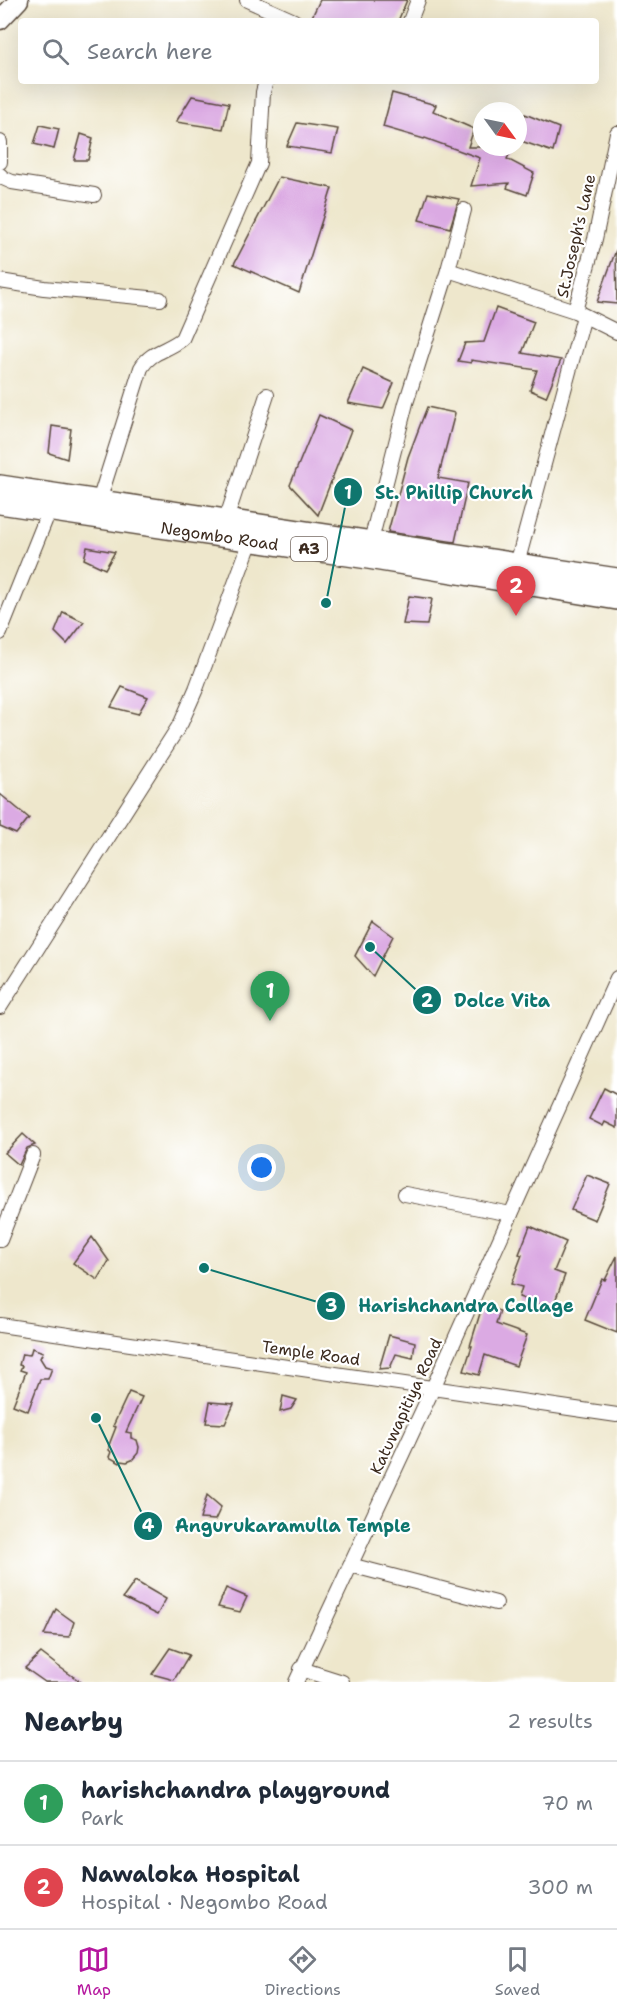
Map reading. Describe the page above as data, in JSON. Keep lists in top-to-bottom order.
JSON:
{
  "streets": {
    "highway": ["Negombo Road", "A3"],
    "street": ["St.Joseph's Lane", "Temple Road", "Katuwapitiya Road"]
  },
  "crossings": [
    ["St.Joseph's Lane", "Negombo Road"],
    ["Temple Road", "Katuwapitiya Road"]
  ],
  "places": [
    "St. Phillip Church",
    "Dolce Vita",
    "Harishchandra Collage",
    "Angurukaramulla Temple"
  ],
  "north": "bottom right",
  "page": {
    "search": "Search here",
    "pins": ["2", "1"],
    "heading": ["Nearby", "2 results"],
    "list": [
      {
        "mark": "1",
        "name": "harishchandra playground",
        "note": "Park",
        "value": "70 m"
      },
      {
        "mark": "2",
        "name": "Nawaloka Hospital",
        "note": "Hospital · Negombo Road",
        "value": "300 m"
      }
    ],
    "nav": ["Map", "Directions", "Saved"]
  }
}
